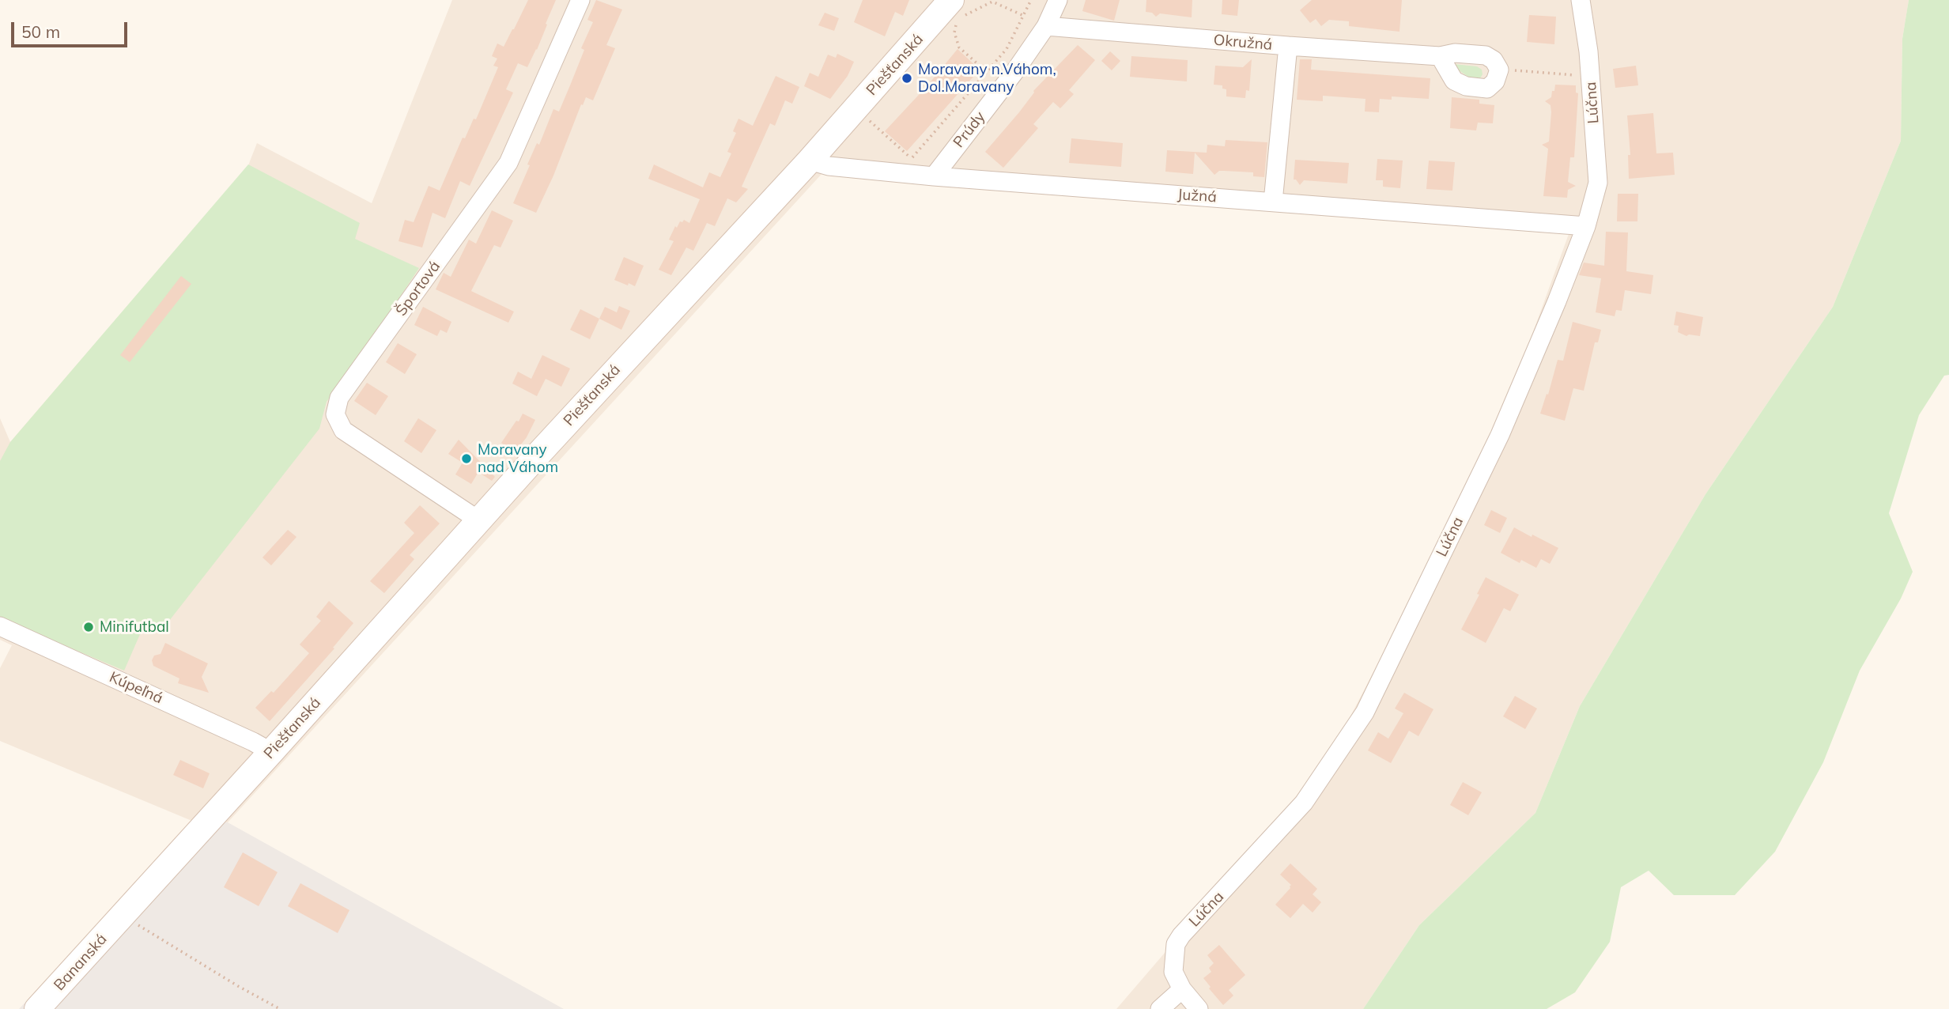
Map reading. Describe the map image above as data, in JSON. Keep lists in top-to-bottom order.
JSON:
{
  "streets": {
    "main road": ["Piešťanská", "Bananská"],
    "street": [
      "Okružná",
      "Lúčna",
      "Prúdy",
      "Južná",
      "Športová",
      "Kúpeľná"
    ]
  },
  "crossings": [
    ["Okružná", "Prúdy"],
    ["Piešťanská", "Južná"],
    ["Piešťanská", "Športová"],
    ["Piešťanská", "Kúpeľná"],
    ["Piešťanská", "Bananská"],
    ["Lúčna", "Južná"],
    ["Prúdy", "Južná"]
  ],
  "places": ["Moravany n.Váhom, Dol.Moravany", "Moravany nad Váhom", "Minifutbal"],
  "scale_bar": "50 m"
}
